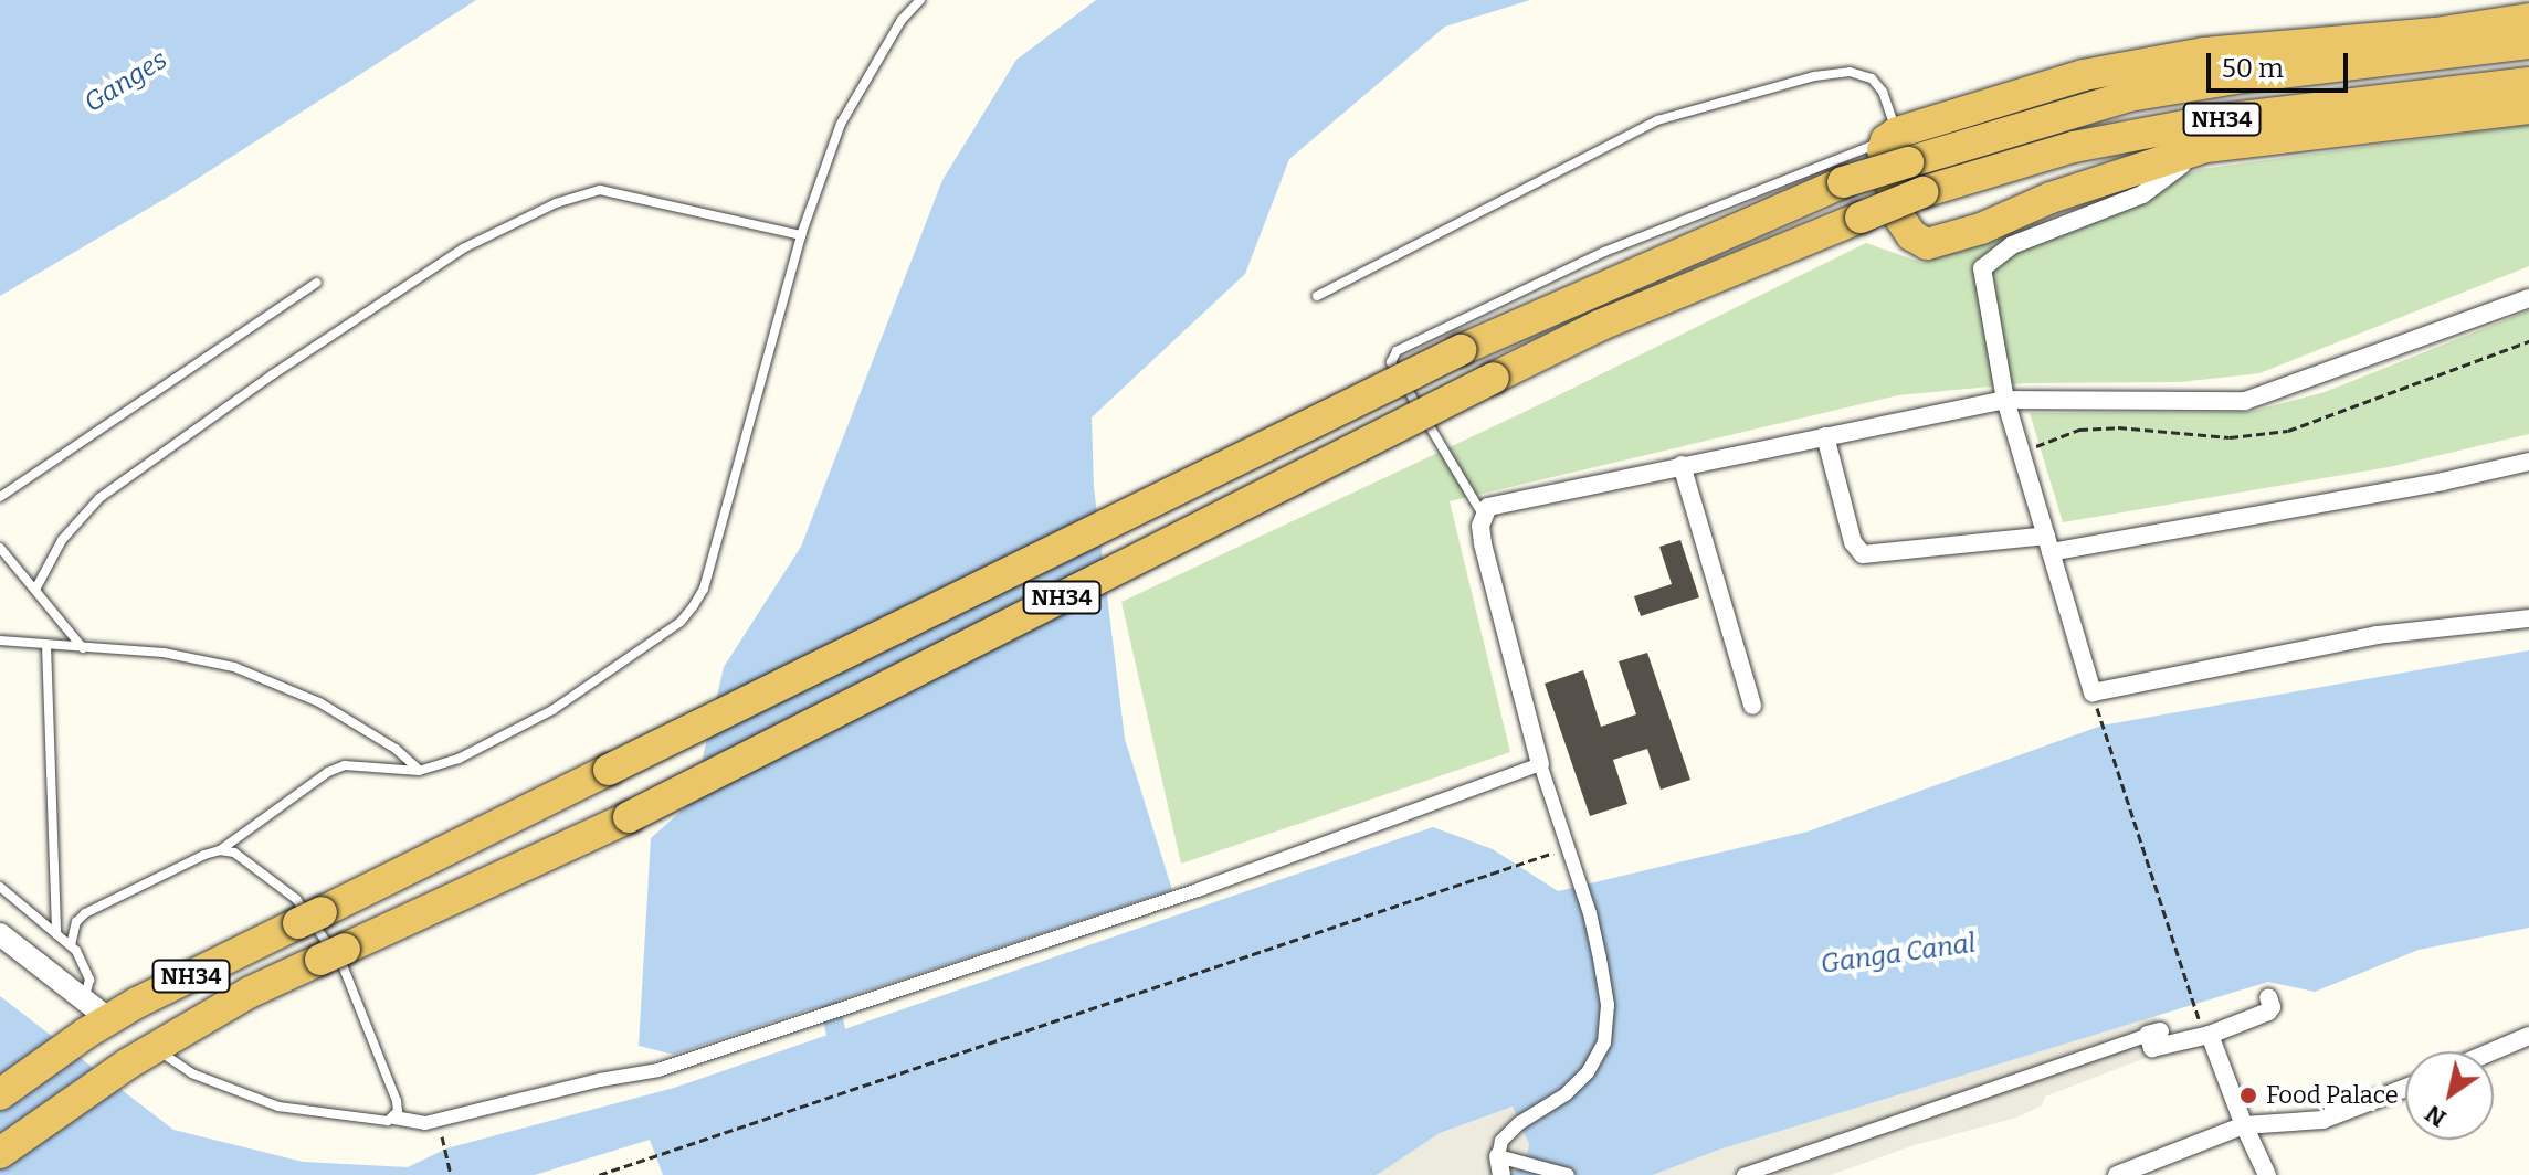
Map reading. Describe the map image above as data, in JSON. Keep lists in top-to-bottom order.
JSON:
{
  "streets": {
    "highway": ["NH34"]
  },
  "water": ["Ganges", "Ganga Canal"],
  "places": ["Food Palace"],
  "scale_bar": "50 m",
  "north": "bottom left"
}
